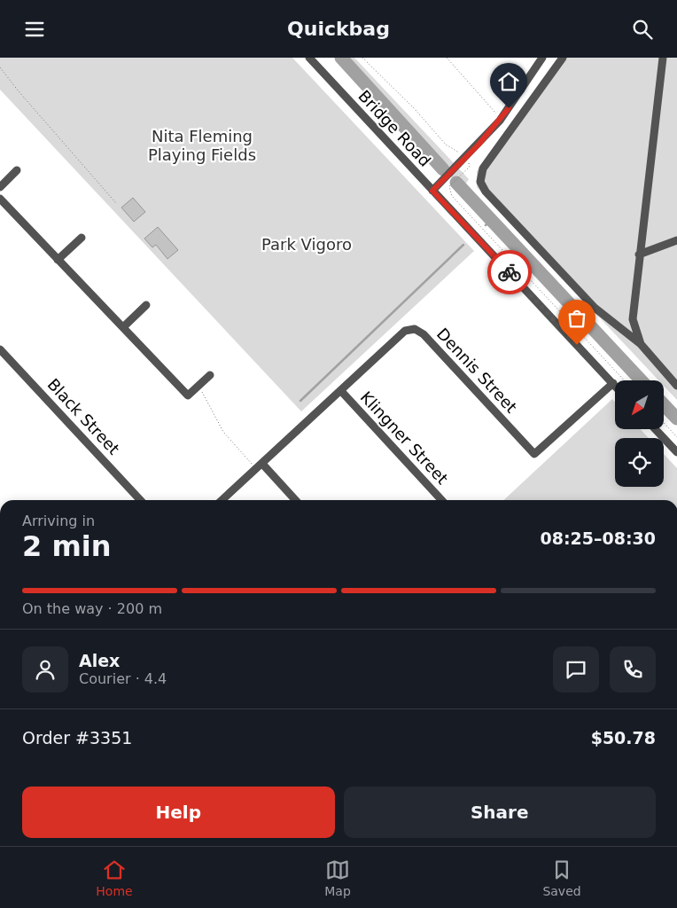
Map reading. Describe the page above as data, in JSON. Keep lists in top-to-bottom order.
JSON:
{
  "streets": {
    "street": [
      "Bridge Road",
      "Dennis Street",
      "Black Street",
      "Klingner Street"
    ]
  },
  "crossings": [
    ["Bridge Road", "Dennis Street"],
    ["Dennis Street", "Klingner Street"]
  ],
  "parks": ["Nita Fleming Playing Fields", "Park Vigoro"],
  "north": "bottom left",
  "page": {
    "header": "Quickbag",
    "heading": ["2 min", "Arriving in", "08:25–08:30"],
    "panel": [
      "Alex",
      "Courier · 4.4",
      "Order #3351",
      "$50.78"
    ],
    "bar": "On the way · 200 m",
    "buttons": ["Help", "Share"],
    "tabs": ["Home", "Map", "Saved"]
  }
}
